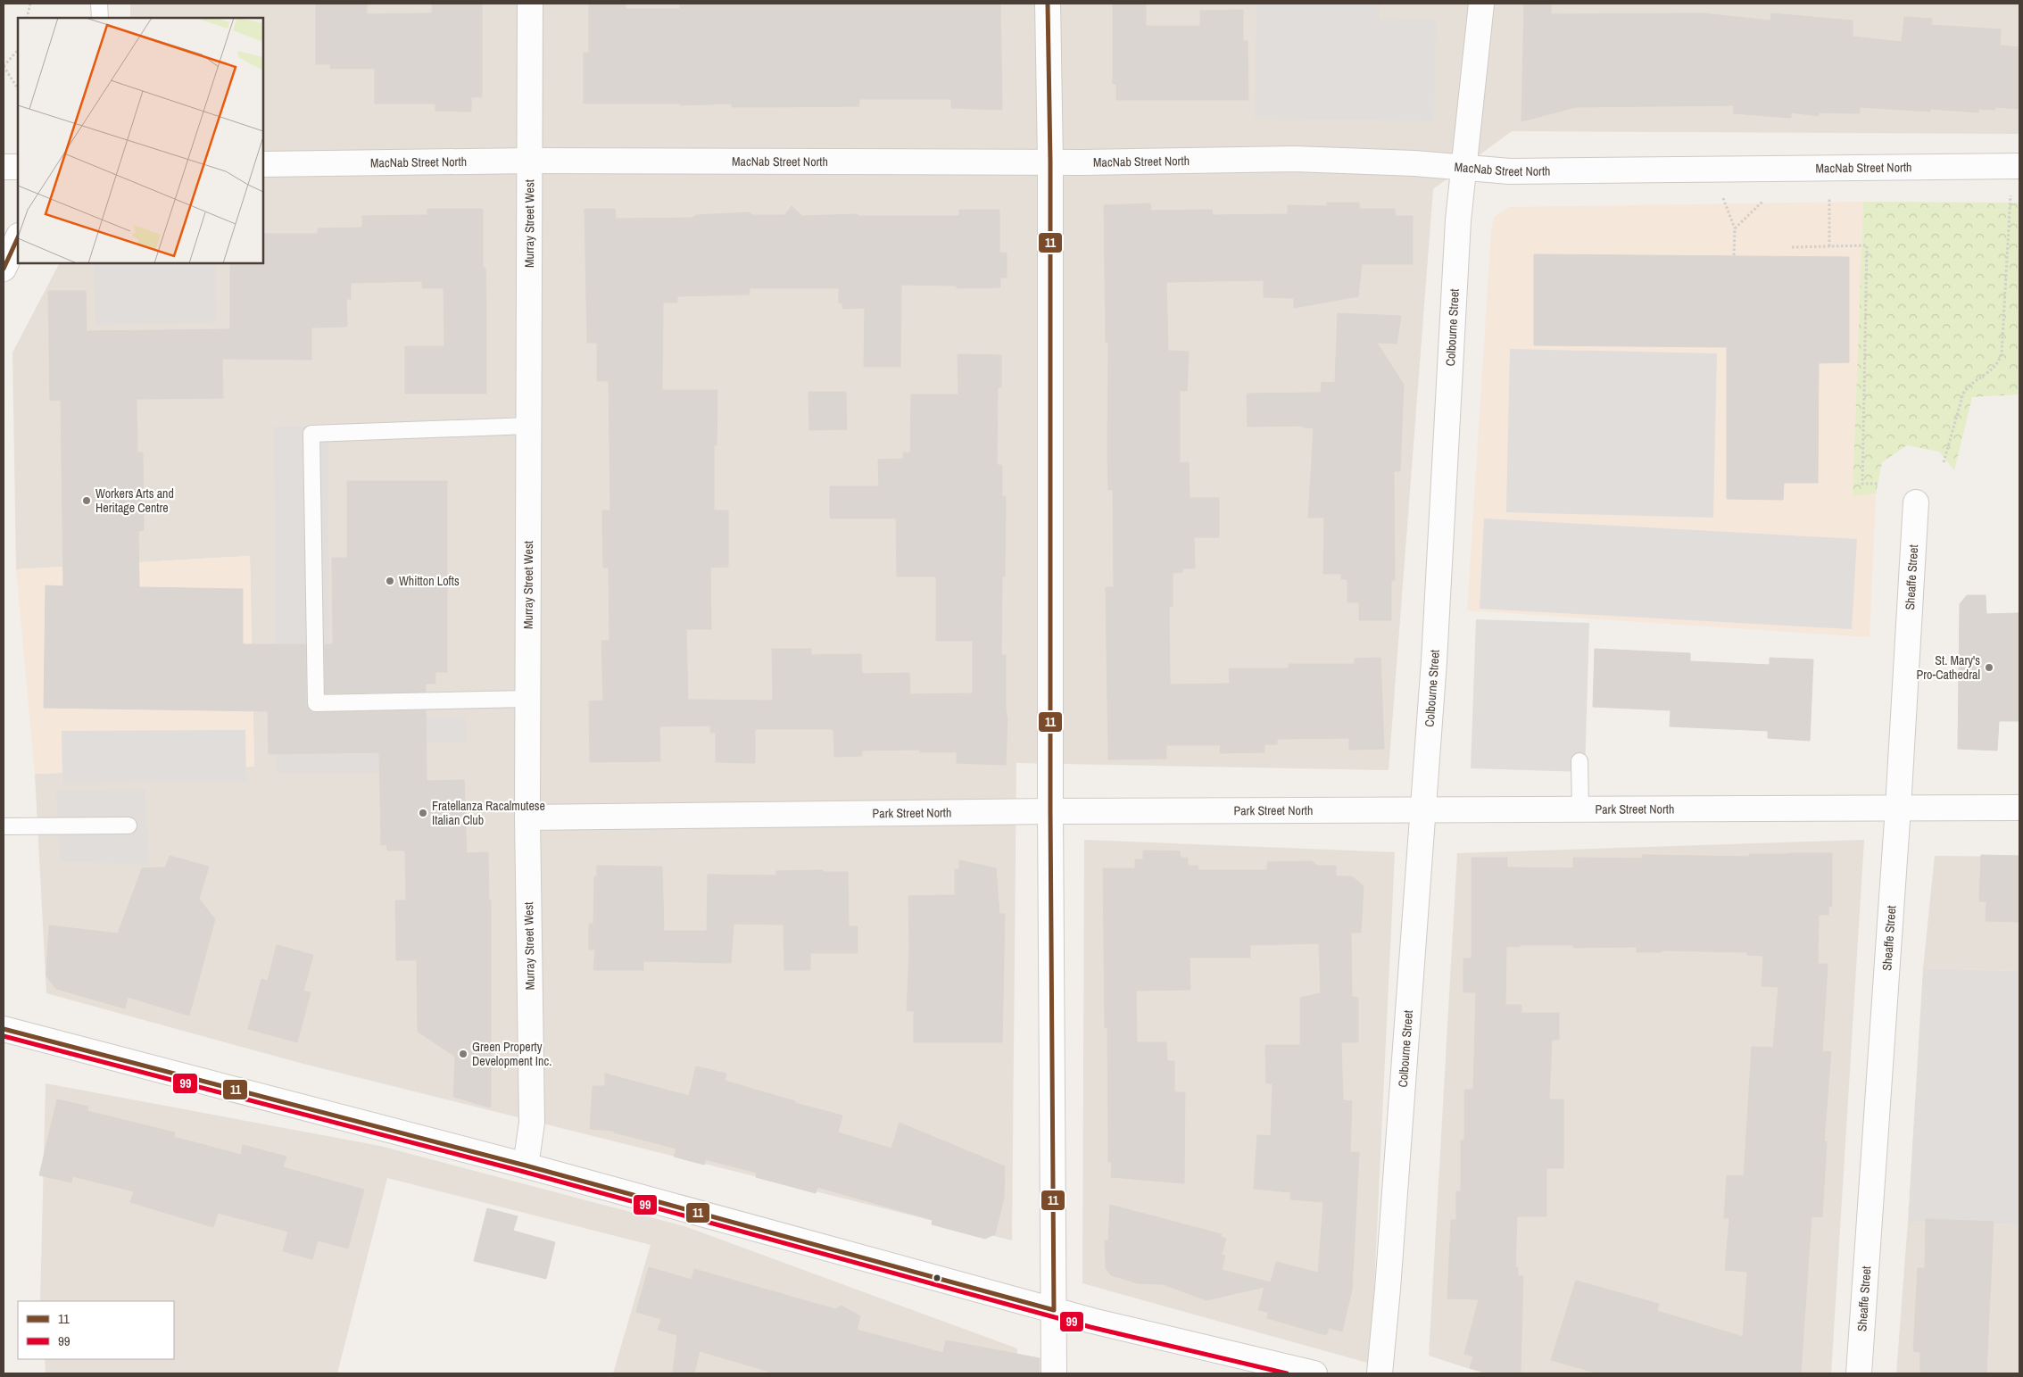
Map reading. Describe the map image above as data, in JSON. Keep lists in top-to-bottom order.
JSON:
{
  "streets": {
    "street": [
      "MacNab Street North",
      "Murray Street West",
      "Colbourne Street",
      "Sheaffe Street",
      "Park Street North"
    ]
  },
  "crossings": [
    ["MacNab Street North", "Murray Street West"],
    ["MacNab Street North", "Colbourne Street"],
    ["Murray Street West", "Park Street North"],
    ["Colbourne Street", "Park Street North"],
    ["Sheaffe Street", "Park Street North"]
  ],
  "places": [
    "Workers Arts and Heritage Centre",
    "Whitton Lofts",
    "St. Mary's Pro-Cathedral",
    "Fratellanza Racalmutese Italian Club",
    "Green Property Development Inc."
  ],
  "lines": ["transit line 11", "transit line 99"],
  "legend": ["11", "99"]
}
